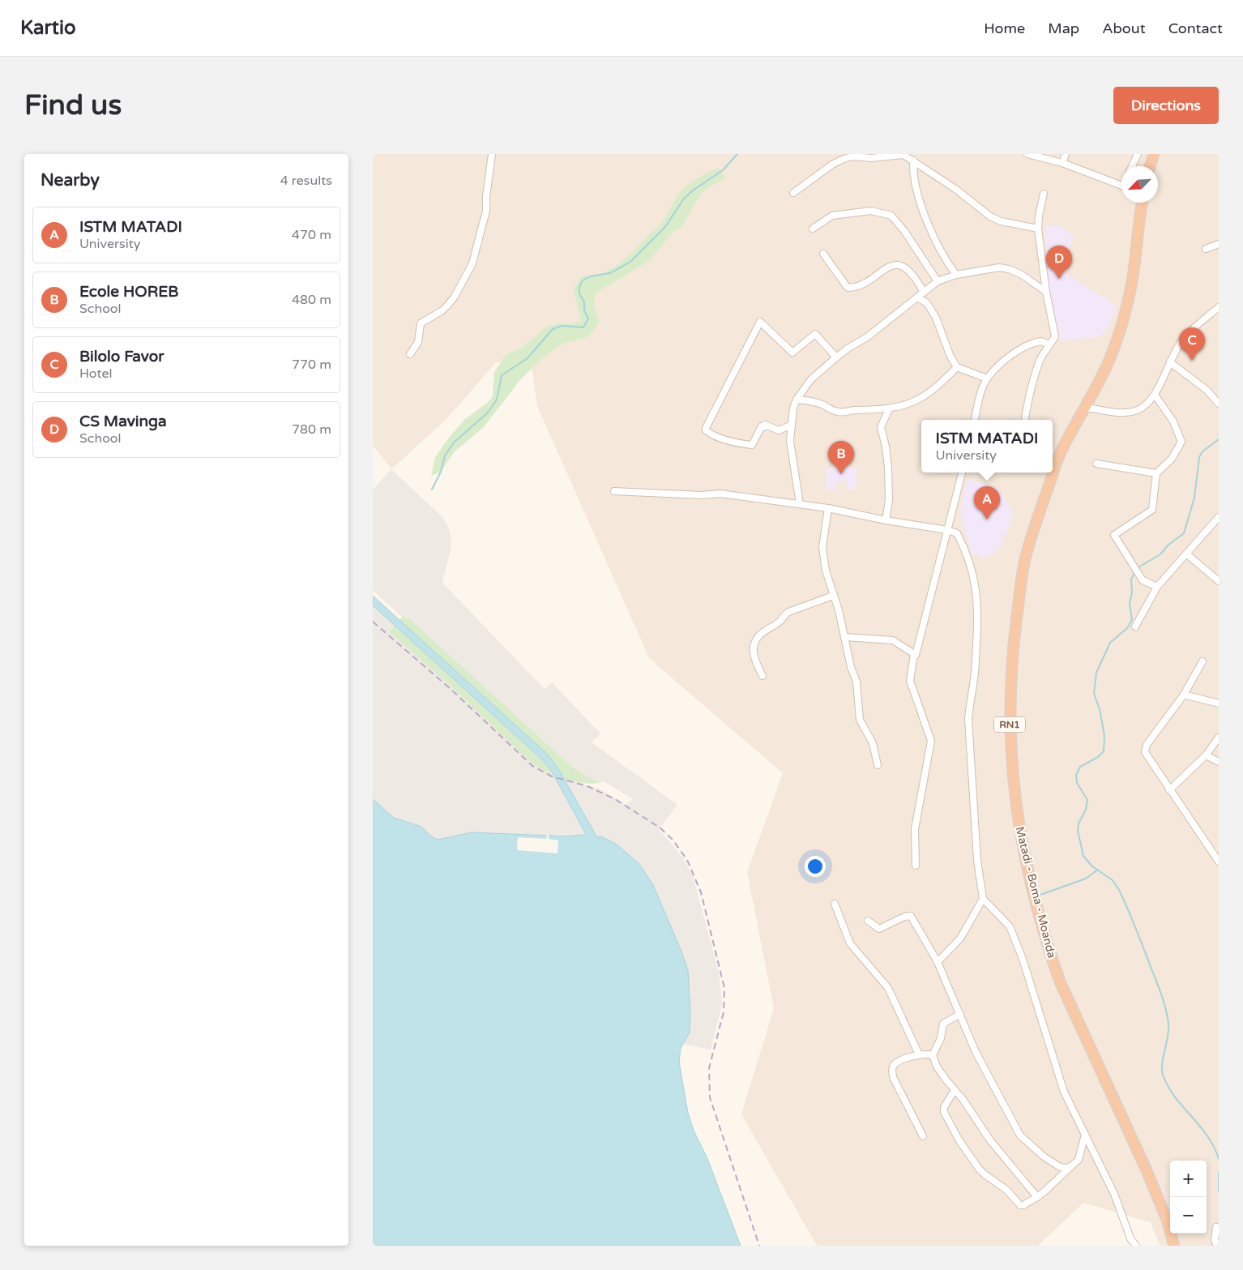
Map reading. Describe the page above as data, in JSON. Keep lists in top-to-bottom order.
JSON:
{
  "streets": {
    "highway": ["RN1", "Matadi - Boma - Moanda"]
  },
  "north": "bottom left",
  "page": {
    "header": "Kartio",
    "nav": [
      "Home",
      "Map",
      "About",
      "Contact"
    ],
    "buttons": "Directions",
    "title": "Find us",
    "heading": ["Nearby", "4 results"],
    "list": [
      {
        "mark": "A",
        "name": "ISTM MATADI",
        "note": "University",
        "value": "470 m"
      },
      {
        "mark": "B",
        "name": "Ecole HOREB",
        "note": "School",
        "value": "480 m"
      },
      {
        "mark": "C",
        "name": "Bilolo Favor",
        "note": "Hotel",
        "value": "770 m"
      },
      {
        "mark": "D",
        "name": "CS Mavinga",
        "note": "School",
        "value": "780 m"
      }
    ],
    "pins": [
      "D",
      "C",
      "B",
      "A"
    ],
    "popup": ["ISTM MATADI", "University"],
    "map_buttons": ["+", "−"]
  }
}
